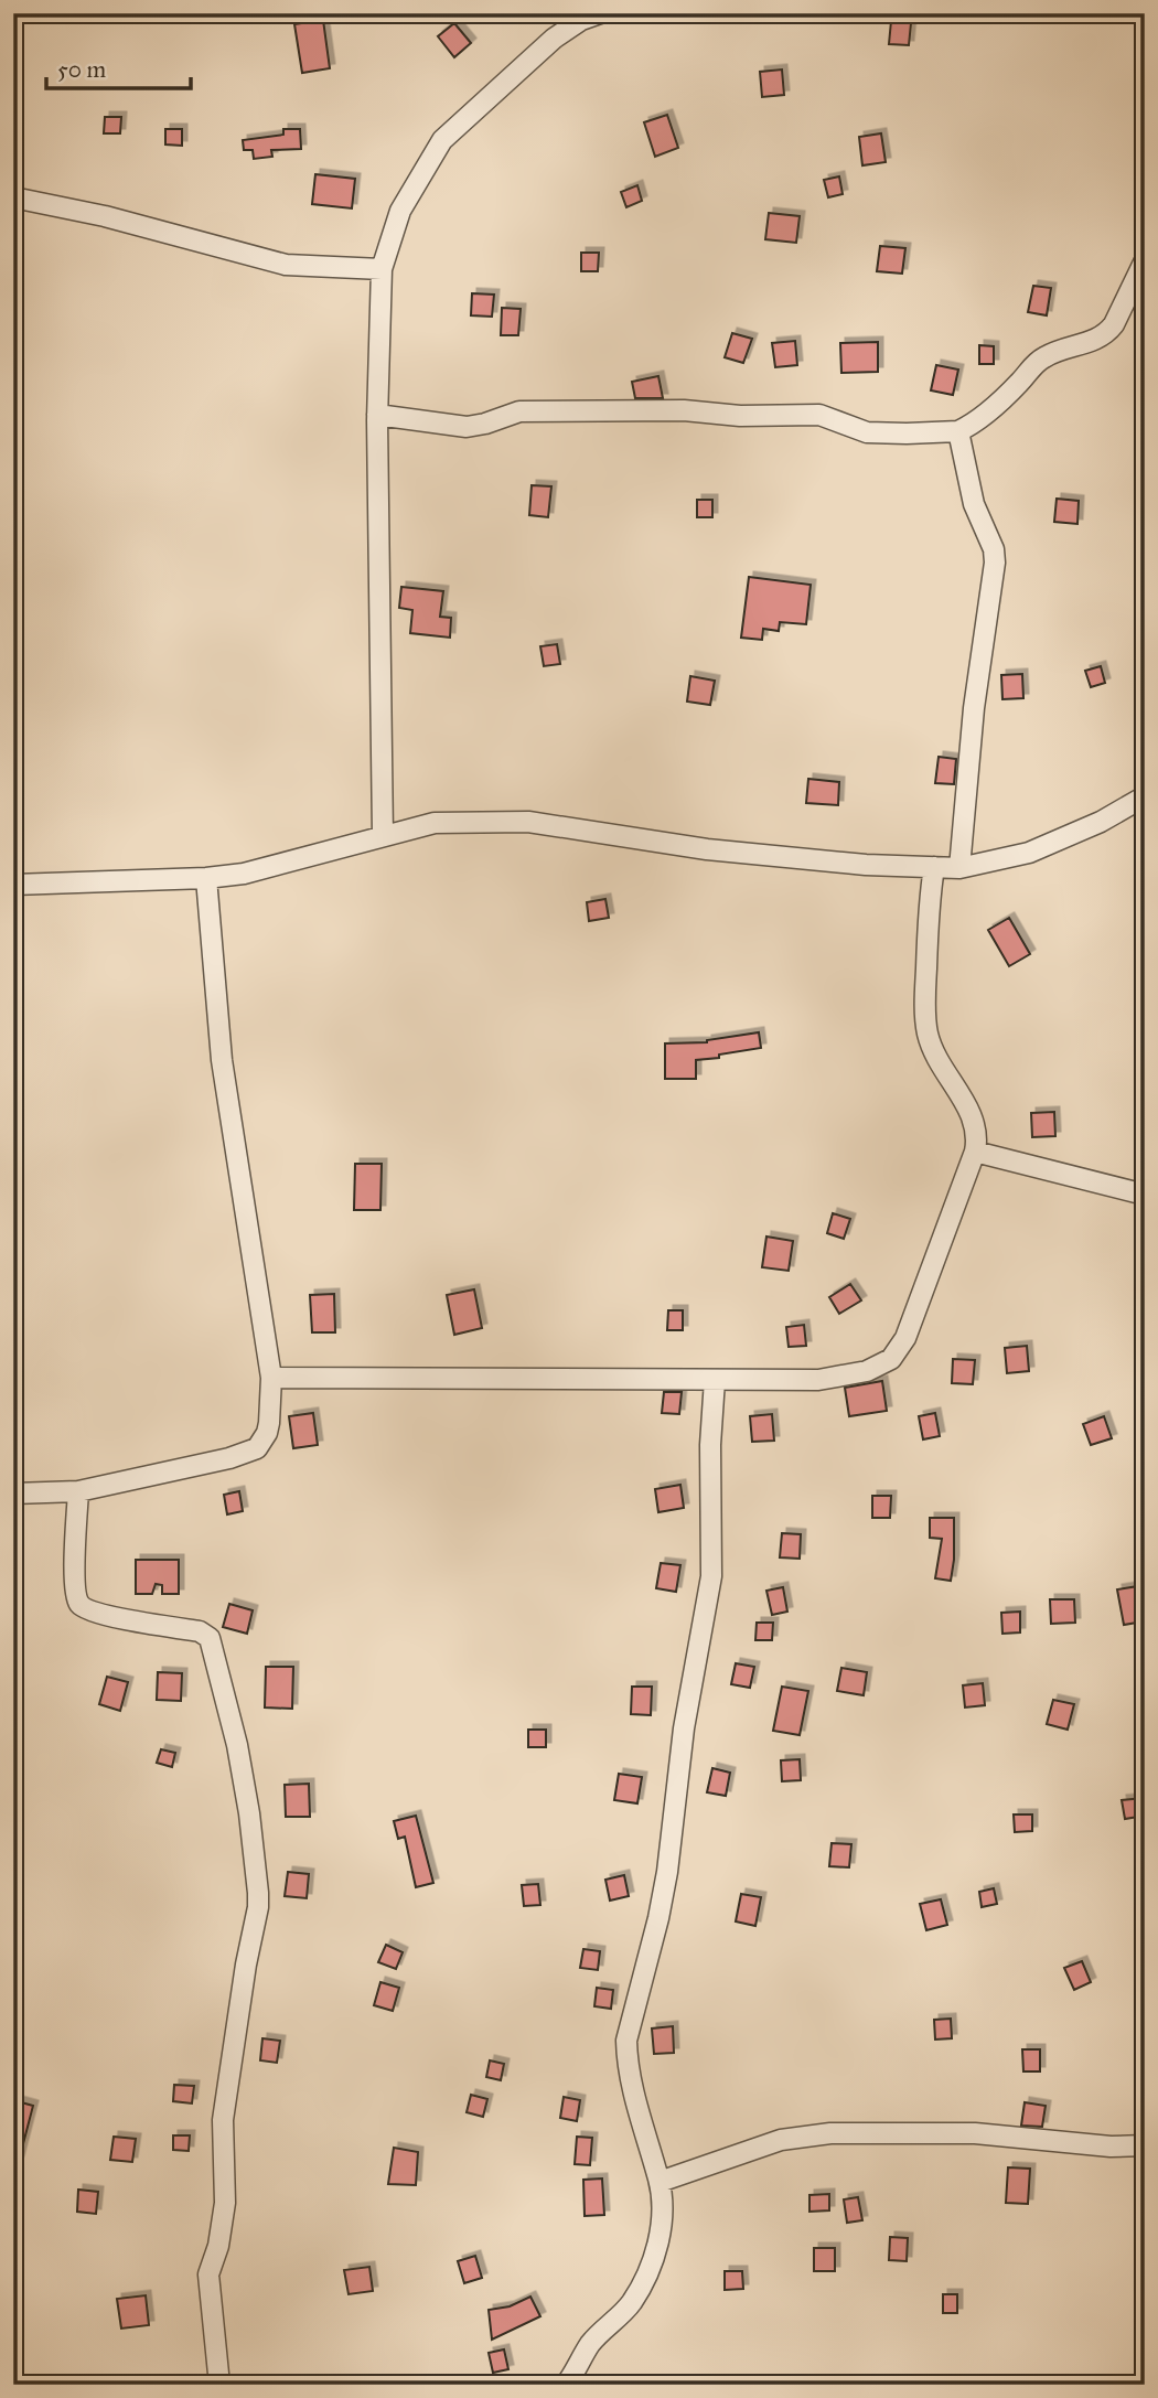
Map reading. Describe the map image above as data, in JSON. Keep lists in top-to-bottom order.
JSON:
{
  "scale_bar": "50 m"
}
